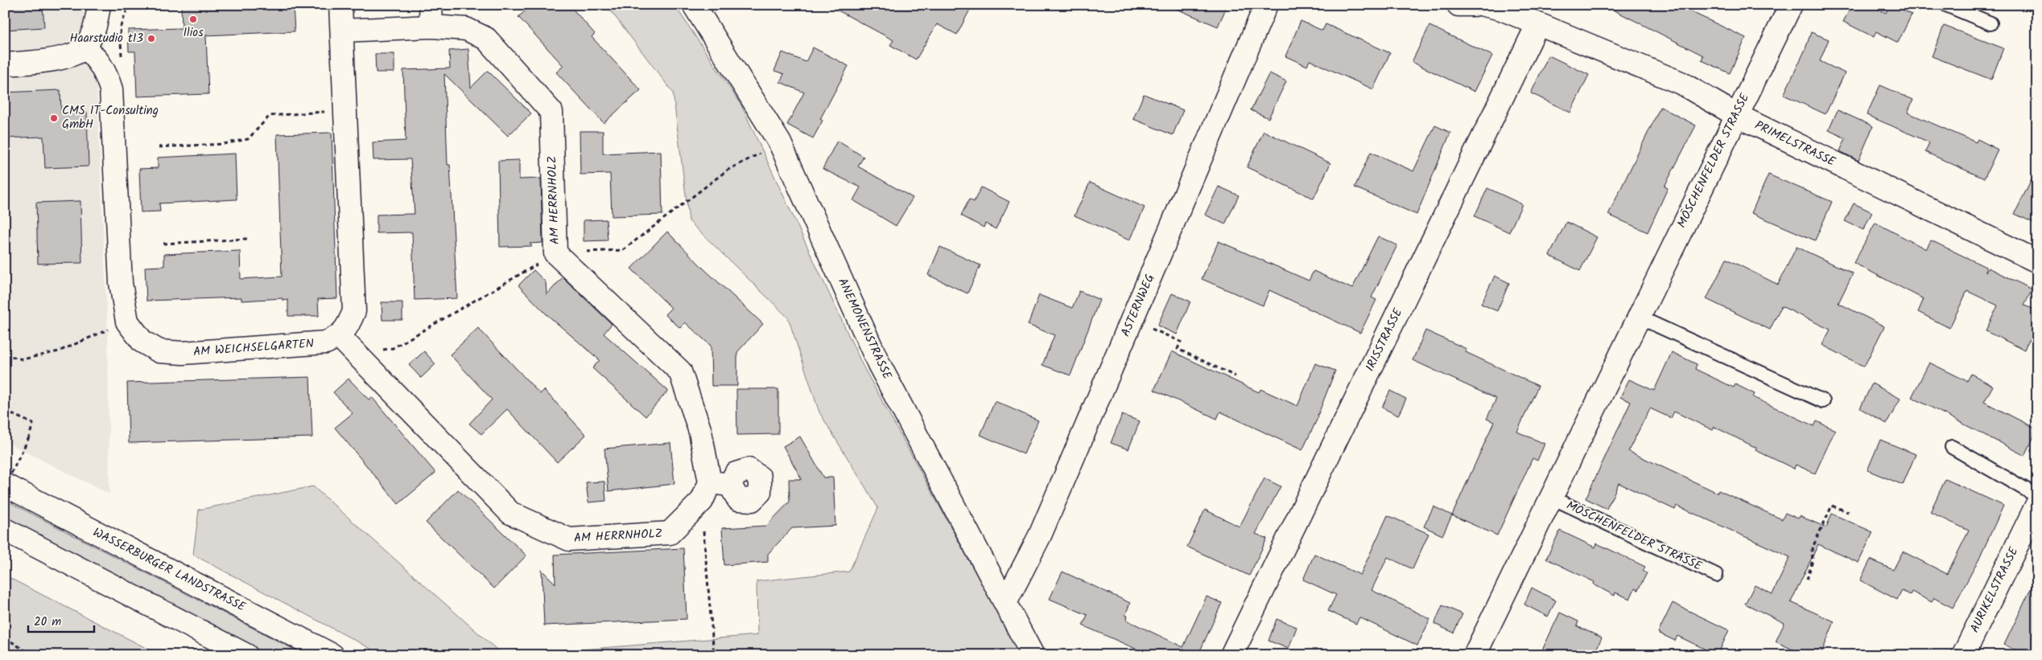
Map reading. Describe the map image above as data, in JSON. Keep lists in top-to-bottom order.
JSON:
{
  "streets": {
    "street": [
      "PRIMELSTRASSE",
      "MÖSCHENFELDER STRASSE",
      "AM HERRNHOLZ",
      "ASTERNWEG",
      "ANEMONENSTRASSE",
      "IRISSTRASSE",
      "AM WEICHSELGARTEN",
      "WASSERBURGER LANDSTRASSE",
      "AURIKELSTRASSE"
    ]
  },
  "crossings": [
    ["PRIMELSTRASSE", "MÖSCHENFELDER STRASSE"],
    ["PRIMELSTRASSE", "IRISSTRASSE"],
    ["AM HERRNHOLZ", "AM WEICHSELGARTEN"],
    ["ASTERNWEG", "ANEMONENSTRASSE"]
  ],
  "places": ["Ilios", "Haarstudio t13", "CMS IT-Consulting GmbH"],
  "scale_bar": "20 m"
}
